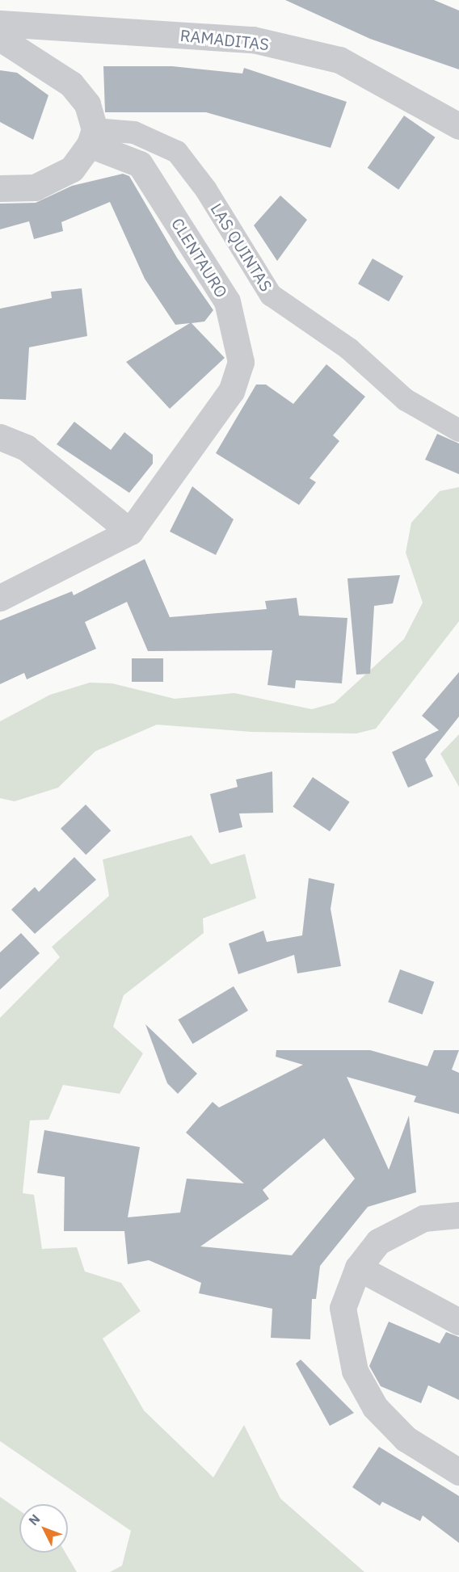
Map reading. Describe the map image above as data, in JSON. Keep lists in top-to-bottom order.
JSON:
{
  "streets": {
    "street": ["RAMADITAS", "LAS QUINTAS", "CLENTAURO"]
  },
  "crossings": [
    ["LAS QUINTAS", "CLENTAURO"]
  ],
  "north": "top left"
}
